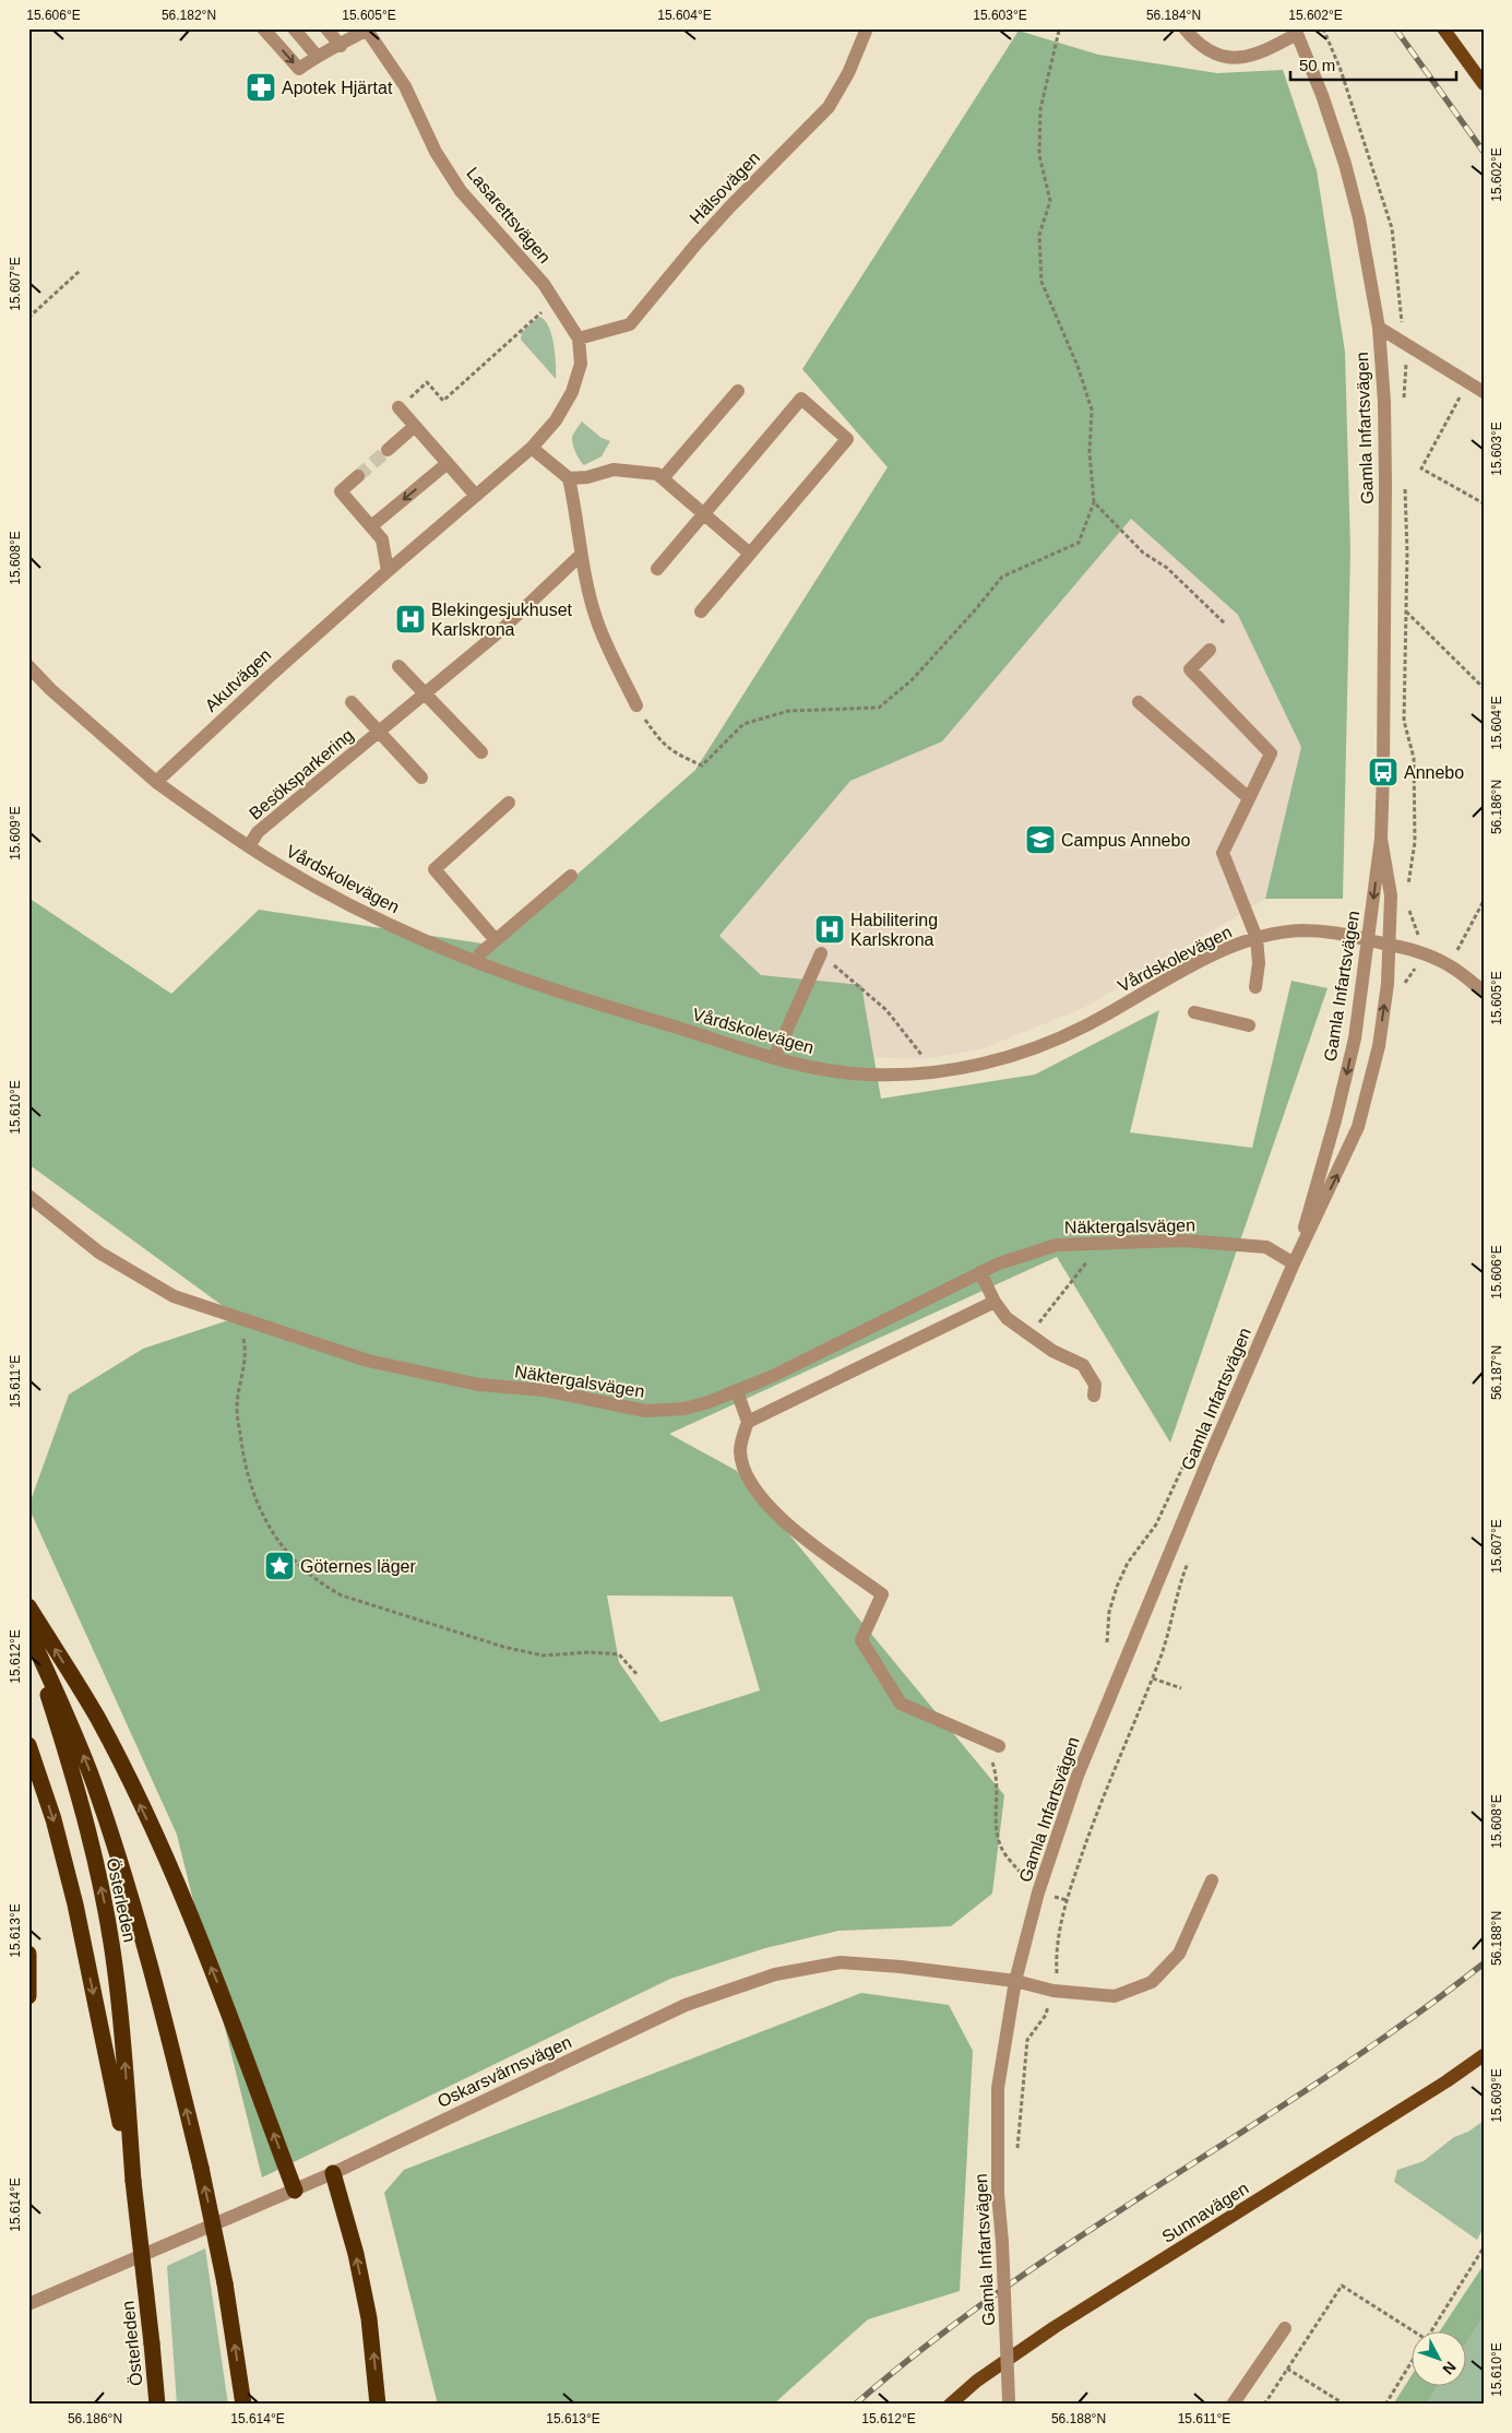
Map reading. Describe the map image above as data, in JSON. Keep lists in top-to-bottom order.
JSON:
{
  "streets": {
    "highway": ["Österleden"],
    "main road": ["Sunnavägen"],
    "street": [
      "Hälsovägen",
      "Lasarettsvägen",
      "Gamla Infartsvägen",
      "Akutvägen",
      "Besöksparkering",
      "Vårdskolevägen",
      "Näktergalsvägen",
      "Oskarsvärnsvägen"
    ]
  },
  "crossings": [
    ["Hälsovägen", "Lasarettsvägen"],
    ["Hälsovägen", "Akutvägen"],
    ["Lasarettsvägen", "Akutvägen"],
    ["Gamla Infartsvägen", "Vårdskolevägen"],
    ["Gamla Infartsvägen", "Näktergalsvägen"],
    ["Gamla Infartsvägen", "Oskarsvärnsvägen"],
    ["Akutvägen", "Vårdskolevägen"],
    ["Besöksparkering", "Vårdskolevägen"]
  ],
  "places": {
    "pharmacy": ["Apotek Hjärtat"],
    "hospital": ["Blekingesjukhuset Karlskrona", "Habilitering Karlskrona"],
    "bus stop": ["Annebo"],
    "school or university": ["Campus Annebo"],
    "place": ["Göternes läger"]
  },
  "scale_bar": "50 m",
  "north": "bottom right",
  "coordinates": [
    "15.606°E",
    "56.182°N",
    "15.605°E",
    "15.604°E",
    "15.603°E",
    "56.184°N",
    "15.602°E",
    "15.607°E",
    "15.608°E",
    "56.186°N",
    "15.609°E",
    "15.610°E",
    "56.187°N",
    "15.611°E",
    "15.612°E",
    "15.613°E",
    "56.188°N",
    "15.614°E"
  ]
}
